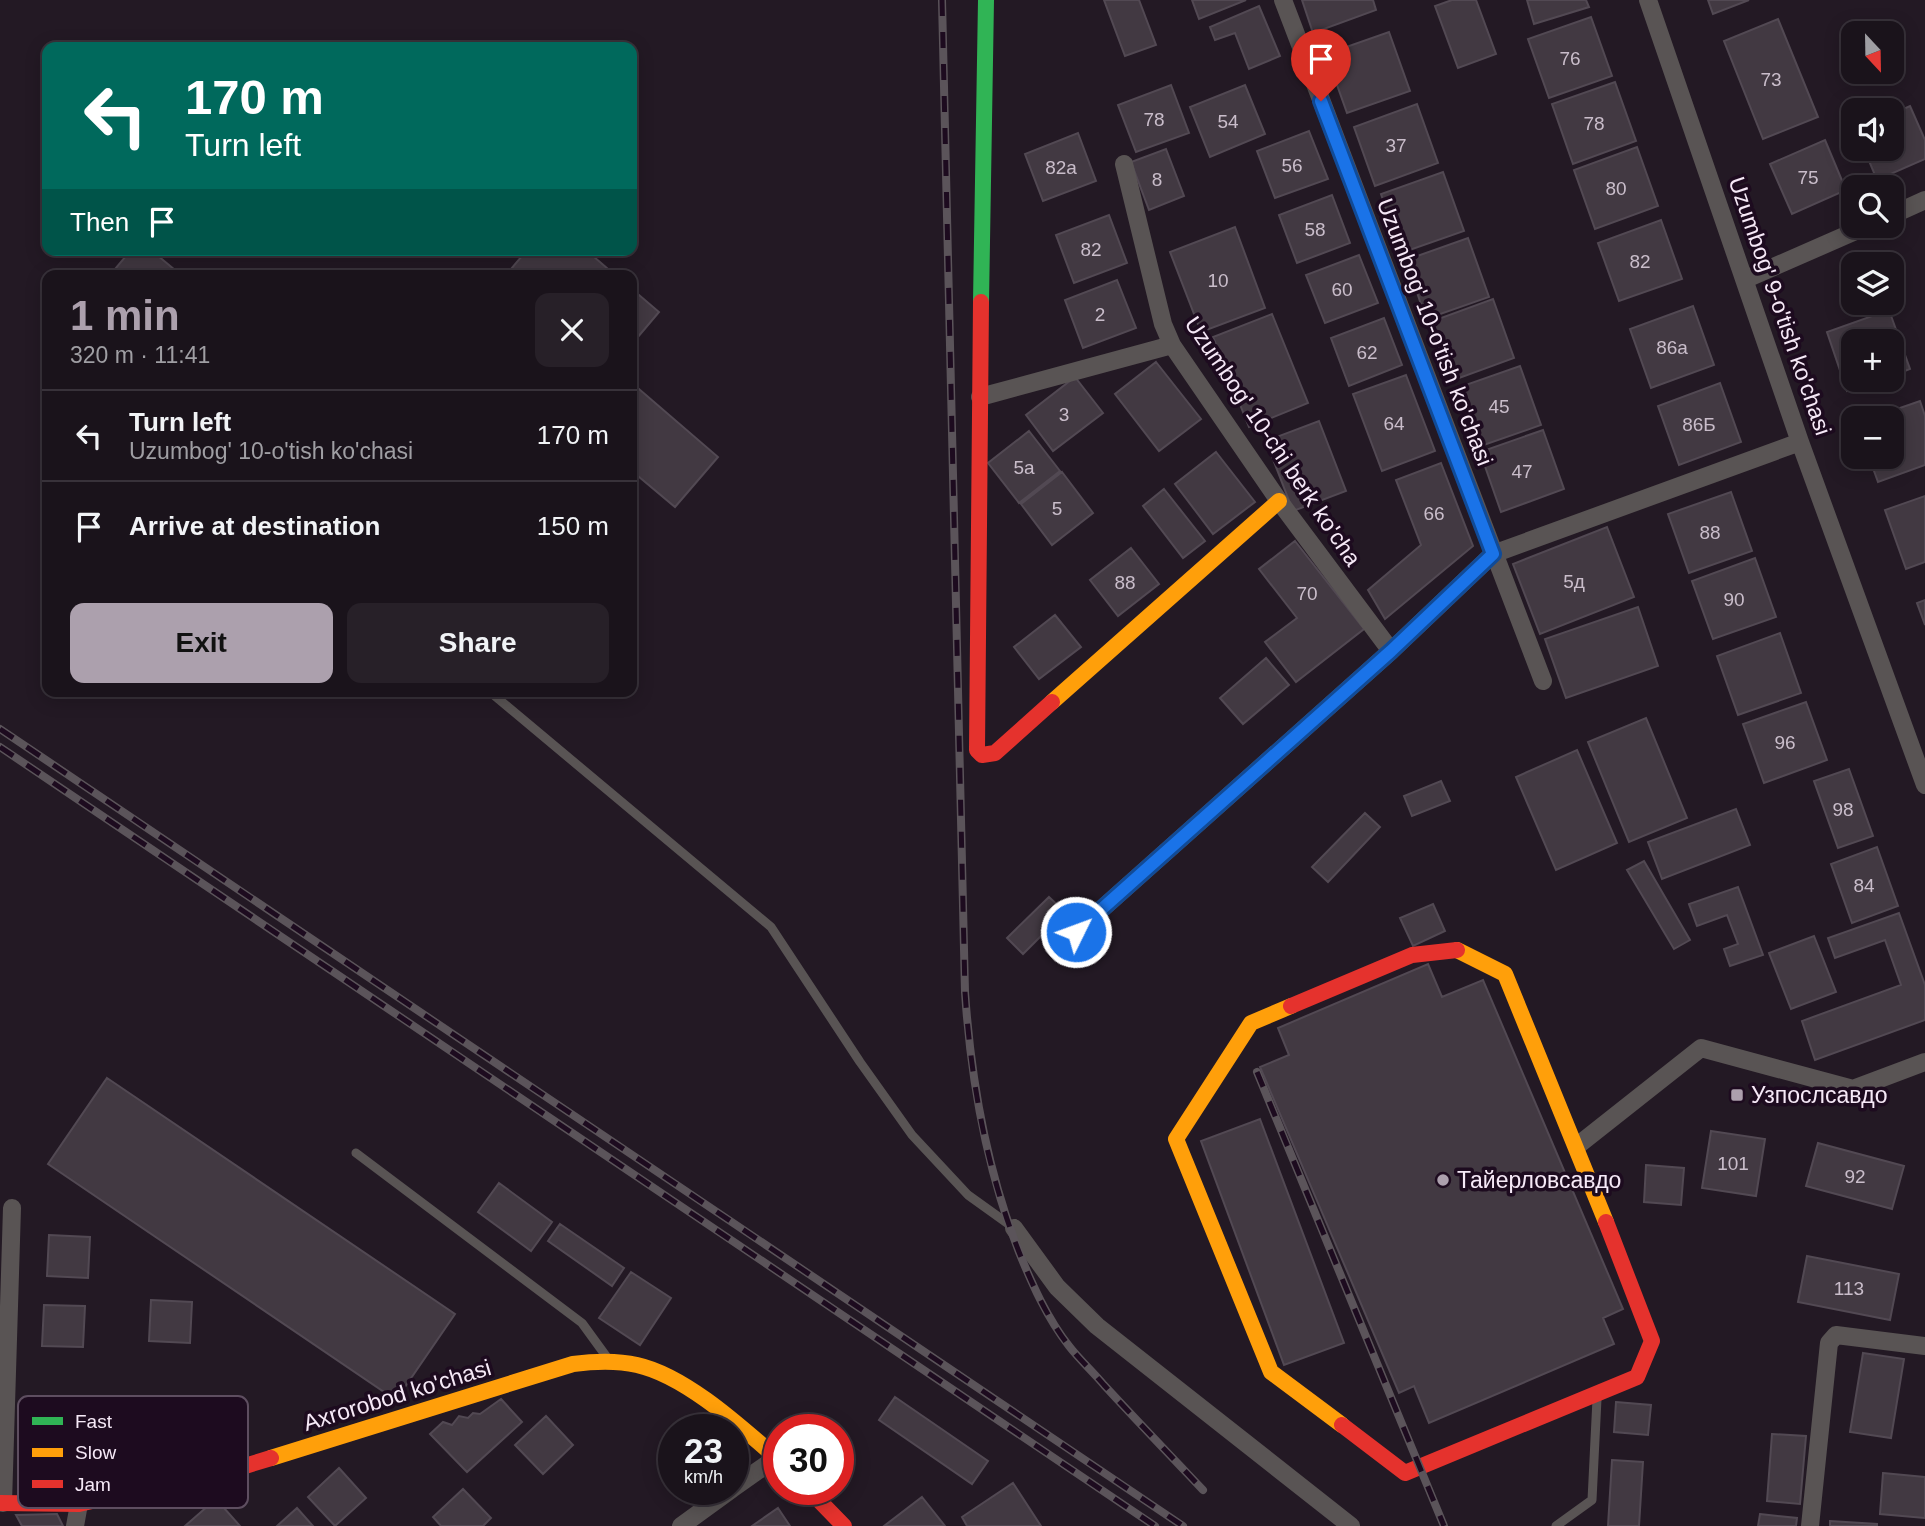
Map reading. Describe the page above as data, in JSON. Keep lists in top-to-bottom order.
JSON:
{
  "streets": {
    "street": [
      "Uzumbog' 9-o'tish ko'chasi",
      "Uzumbog' 10-o'tish ko'chasi",
      "Uzumbog' 10-chi berk ko'cha",
      "Axrorobod ko'chasi"
    ]
  },
  "places": {
    "transit": ["Узпослсавдо"],
    "other": ["Тайерловсавдо"]
  },
  "house_numbers": [
    "76",
    "73",
    "78",
    "54",
    "78",
    "37",
    "56",
    "82a",
    "75",
    "8",
    "80",
    "58",
    "82",
    "82",
    "10",
    "60",
    "2",
    "86a",
    "62",
    "45",
    "3",
    "64",
    "86Б",
    "5a",
    "47",
    "5",
    "66",
    "88",
    "5д",
    "88",
    "70",
    "90",
    "96",
    "98",
    "84",
    "101",
    "92",
    "113"
  ],
  "legend": ["Fast", "Slow", "Jam"],
  "north": "bottom",
  "page": {
    "map_buttons": ["+", "−"],
    "turn": ["170 m", "Turn left"],
    "then": "Then",
    "heading": ["1 min", "320 m · 11:41"],
    "list": [
      {
        "name": "Turn left",
        "note": "Uzumbog' 10-o'tish ko'chasi",
        "value": "170 m"
      },
      {
        "name": "Arrive at destination",
        "value": "150 m"
      }
    ],
    "buttons": ["Exit", "Share"],
    "speed": "23 km/h",
    "limit": "30"
  }
}
